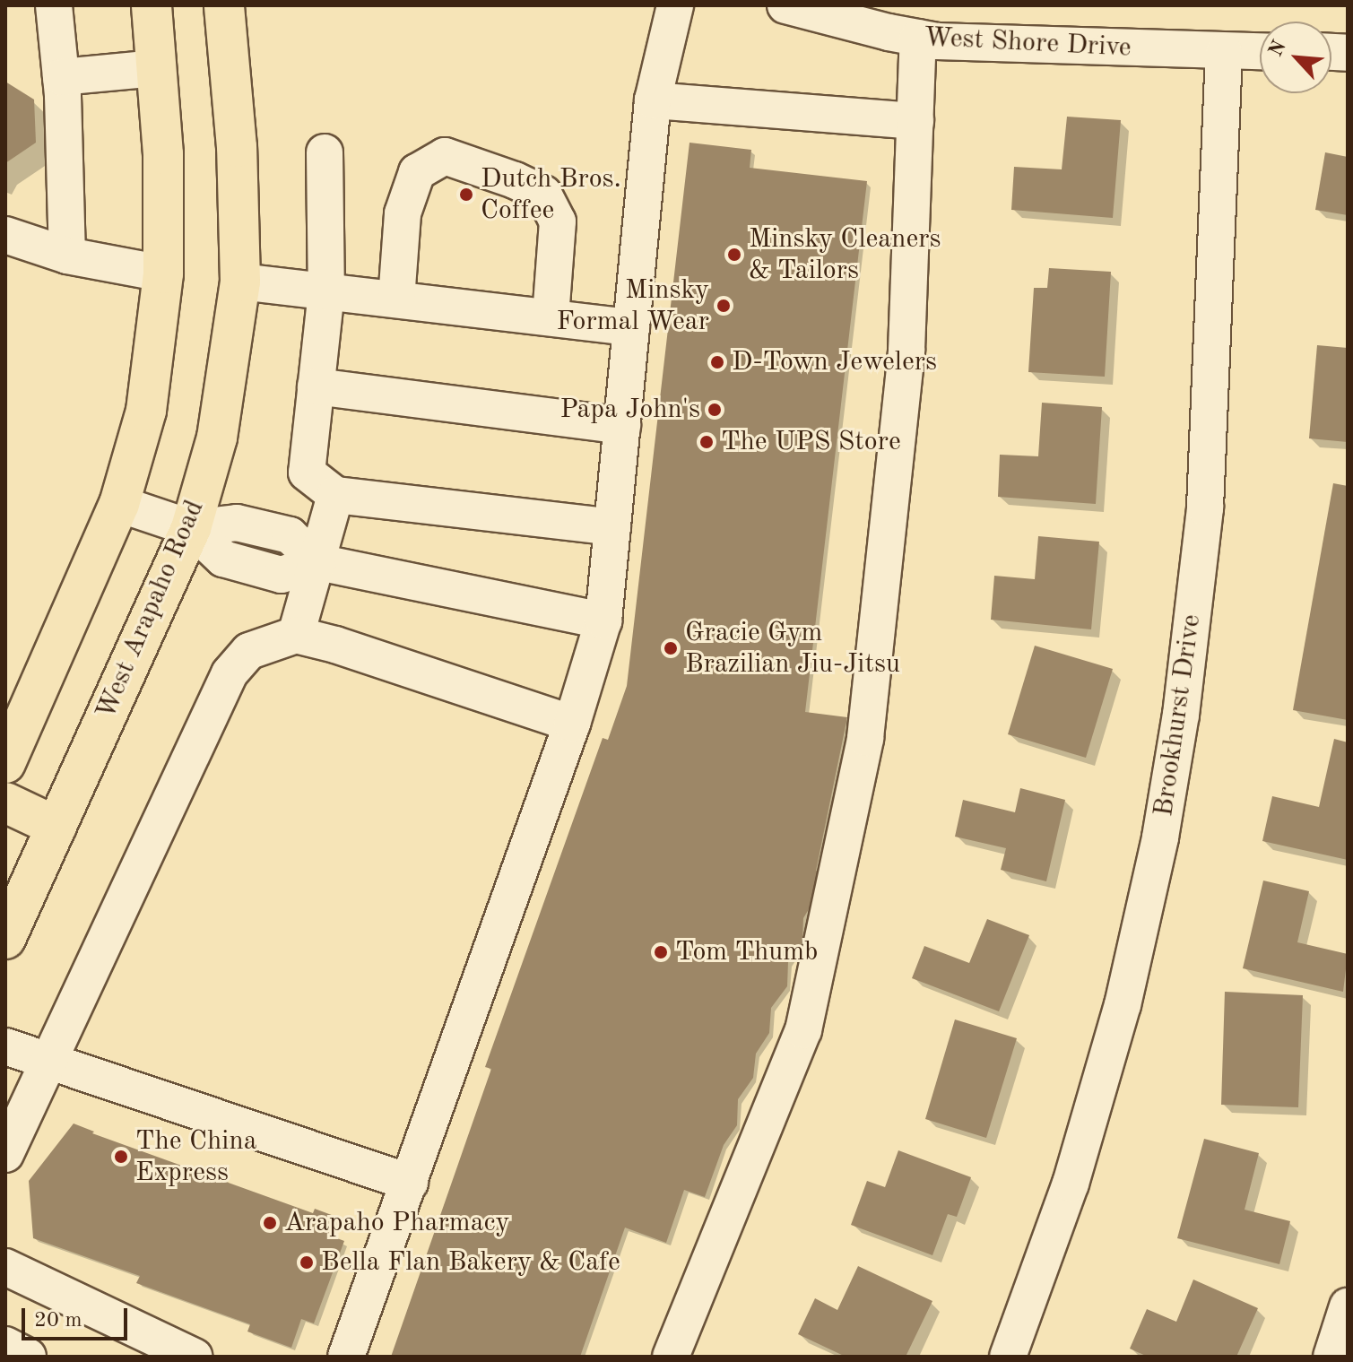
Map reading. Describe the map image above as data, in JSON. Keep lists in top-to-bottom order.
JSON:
{
  "streets": {
    "main road": ["West Arapaho Road"],
    "street": ["West Shore Drive", "Brookhurst Drive"]
  },
  "crossings": [
    ["West Shore Drive", "Brookhurst Drive"]
  ],
  "places": [
    "Dutch Bros. Coffee",
    "Minsky Cleaners & Tailors",
    "Minsky Formal Wear",
    "D-Town Jewelers",
    "Papa John's",
    "The UPS Store",
    "Gracie Gym Brazilian Jiu-Jitsu",
    "Tom Thumb",
    "The China Express",
    "Arapaho Pharmacy",
    "Bella Flan Bakery & Cafe"
  ],
  "scale_bar": "20 m",
  "north": "top left"
}
